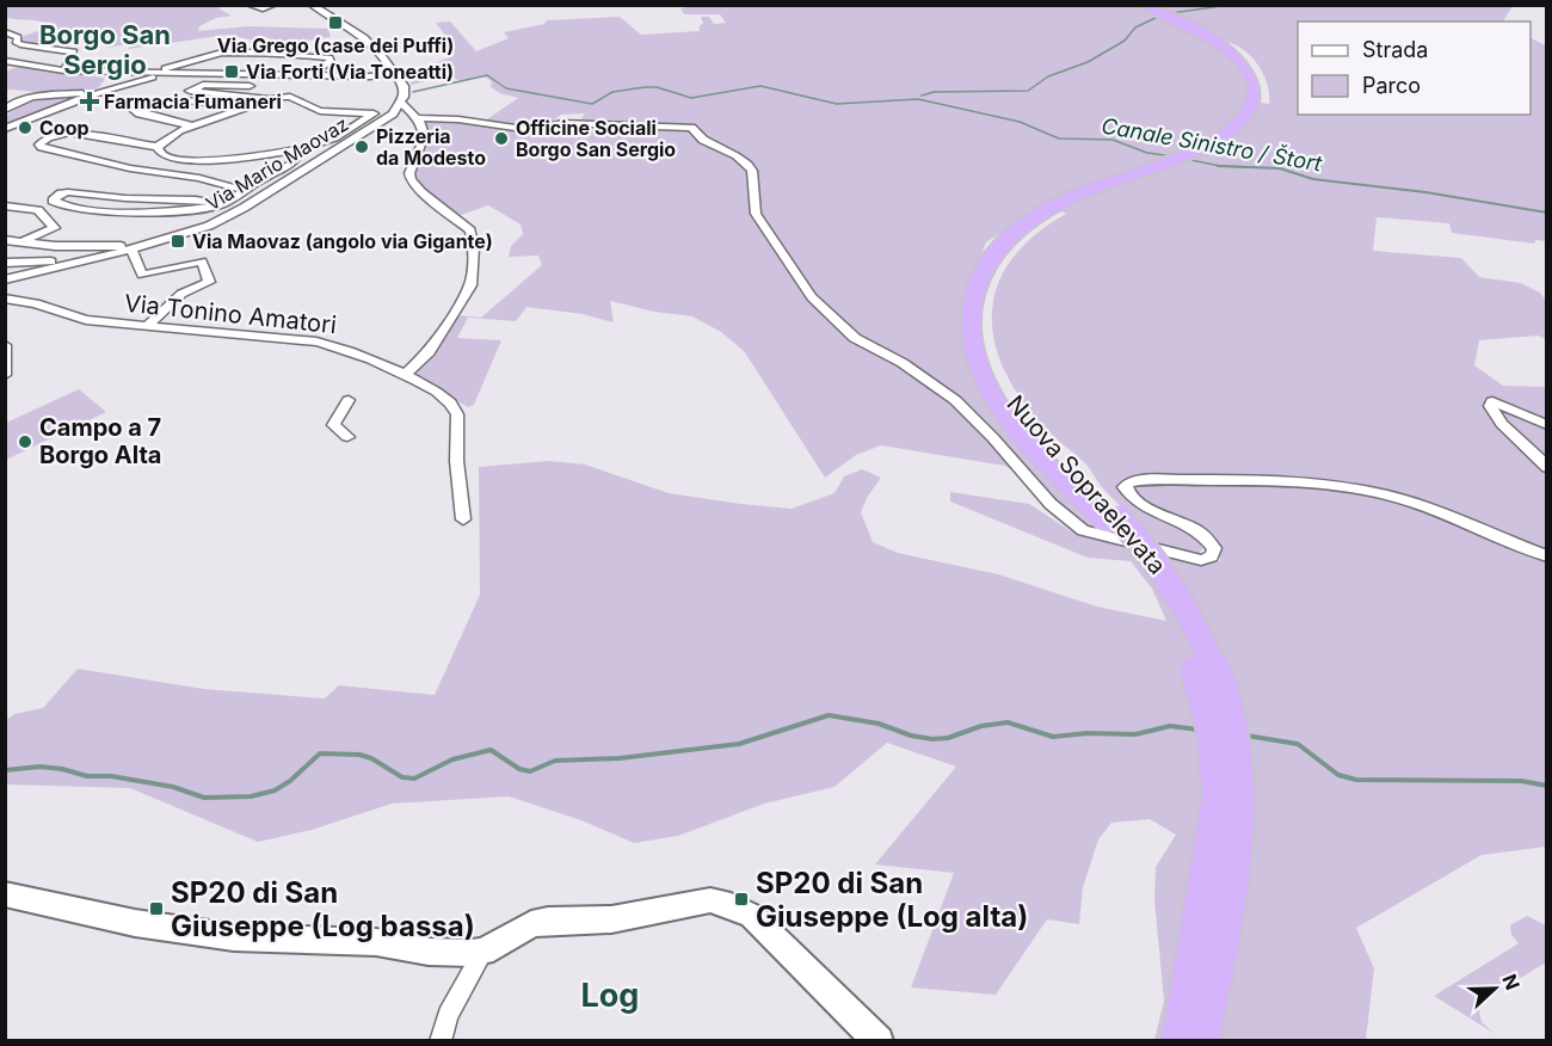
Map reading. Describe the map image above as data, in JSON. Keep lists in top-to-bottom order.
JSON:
{
  "streets": {
    "highway": ["Nuova Sopraelevata"],
    "street": ["Via Mario Maovaz", "Via Tonino Amatori"]
  },
  "districts": ["Borgo San Sergio", "Log"],
  "water": ["Canale Sinistro / Štort"],
  "places": {
    "transit": [
      "Via Grego (case dei Puffi)",
      "Via Forti (Via Toneatti)",
      "Via Maovaz (angolo via Gigante)",
      "SP20 di San Giuseppe (Log alta)",
      "SP20 di San Giuseppe (Log bassa)"
    ],
    "health": ["Farmacia Fumaneri"],
    "other": [
      "Coop",
      "Officine Sociali Borgo San Sergio",
      "Pizzeria da Modesto",
      "Campo a 7 Borgo Alta"
    ]
  },
  "legend": ["Strada", "Parco"],
  "north": "right"
}
